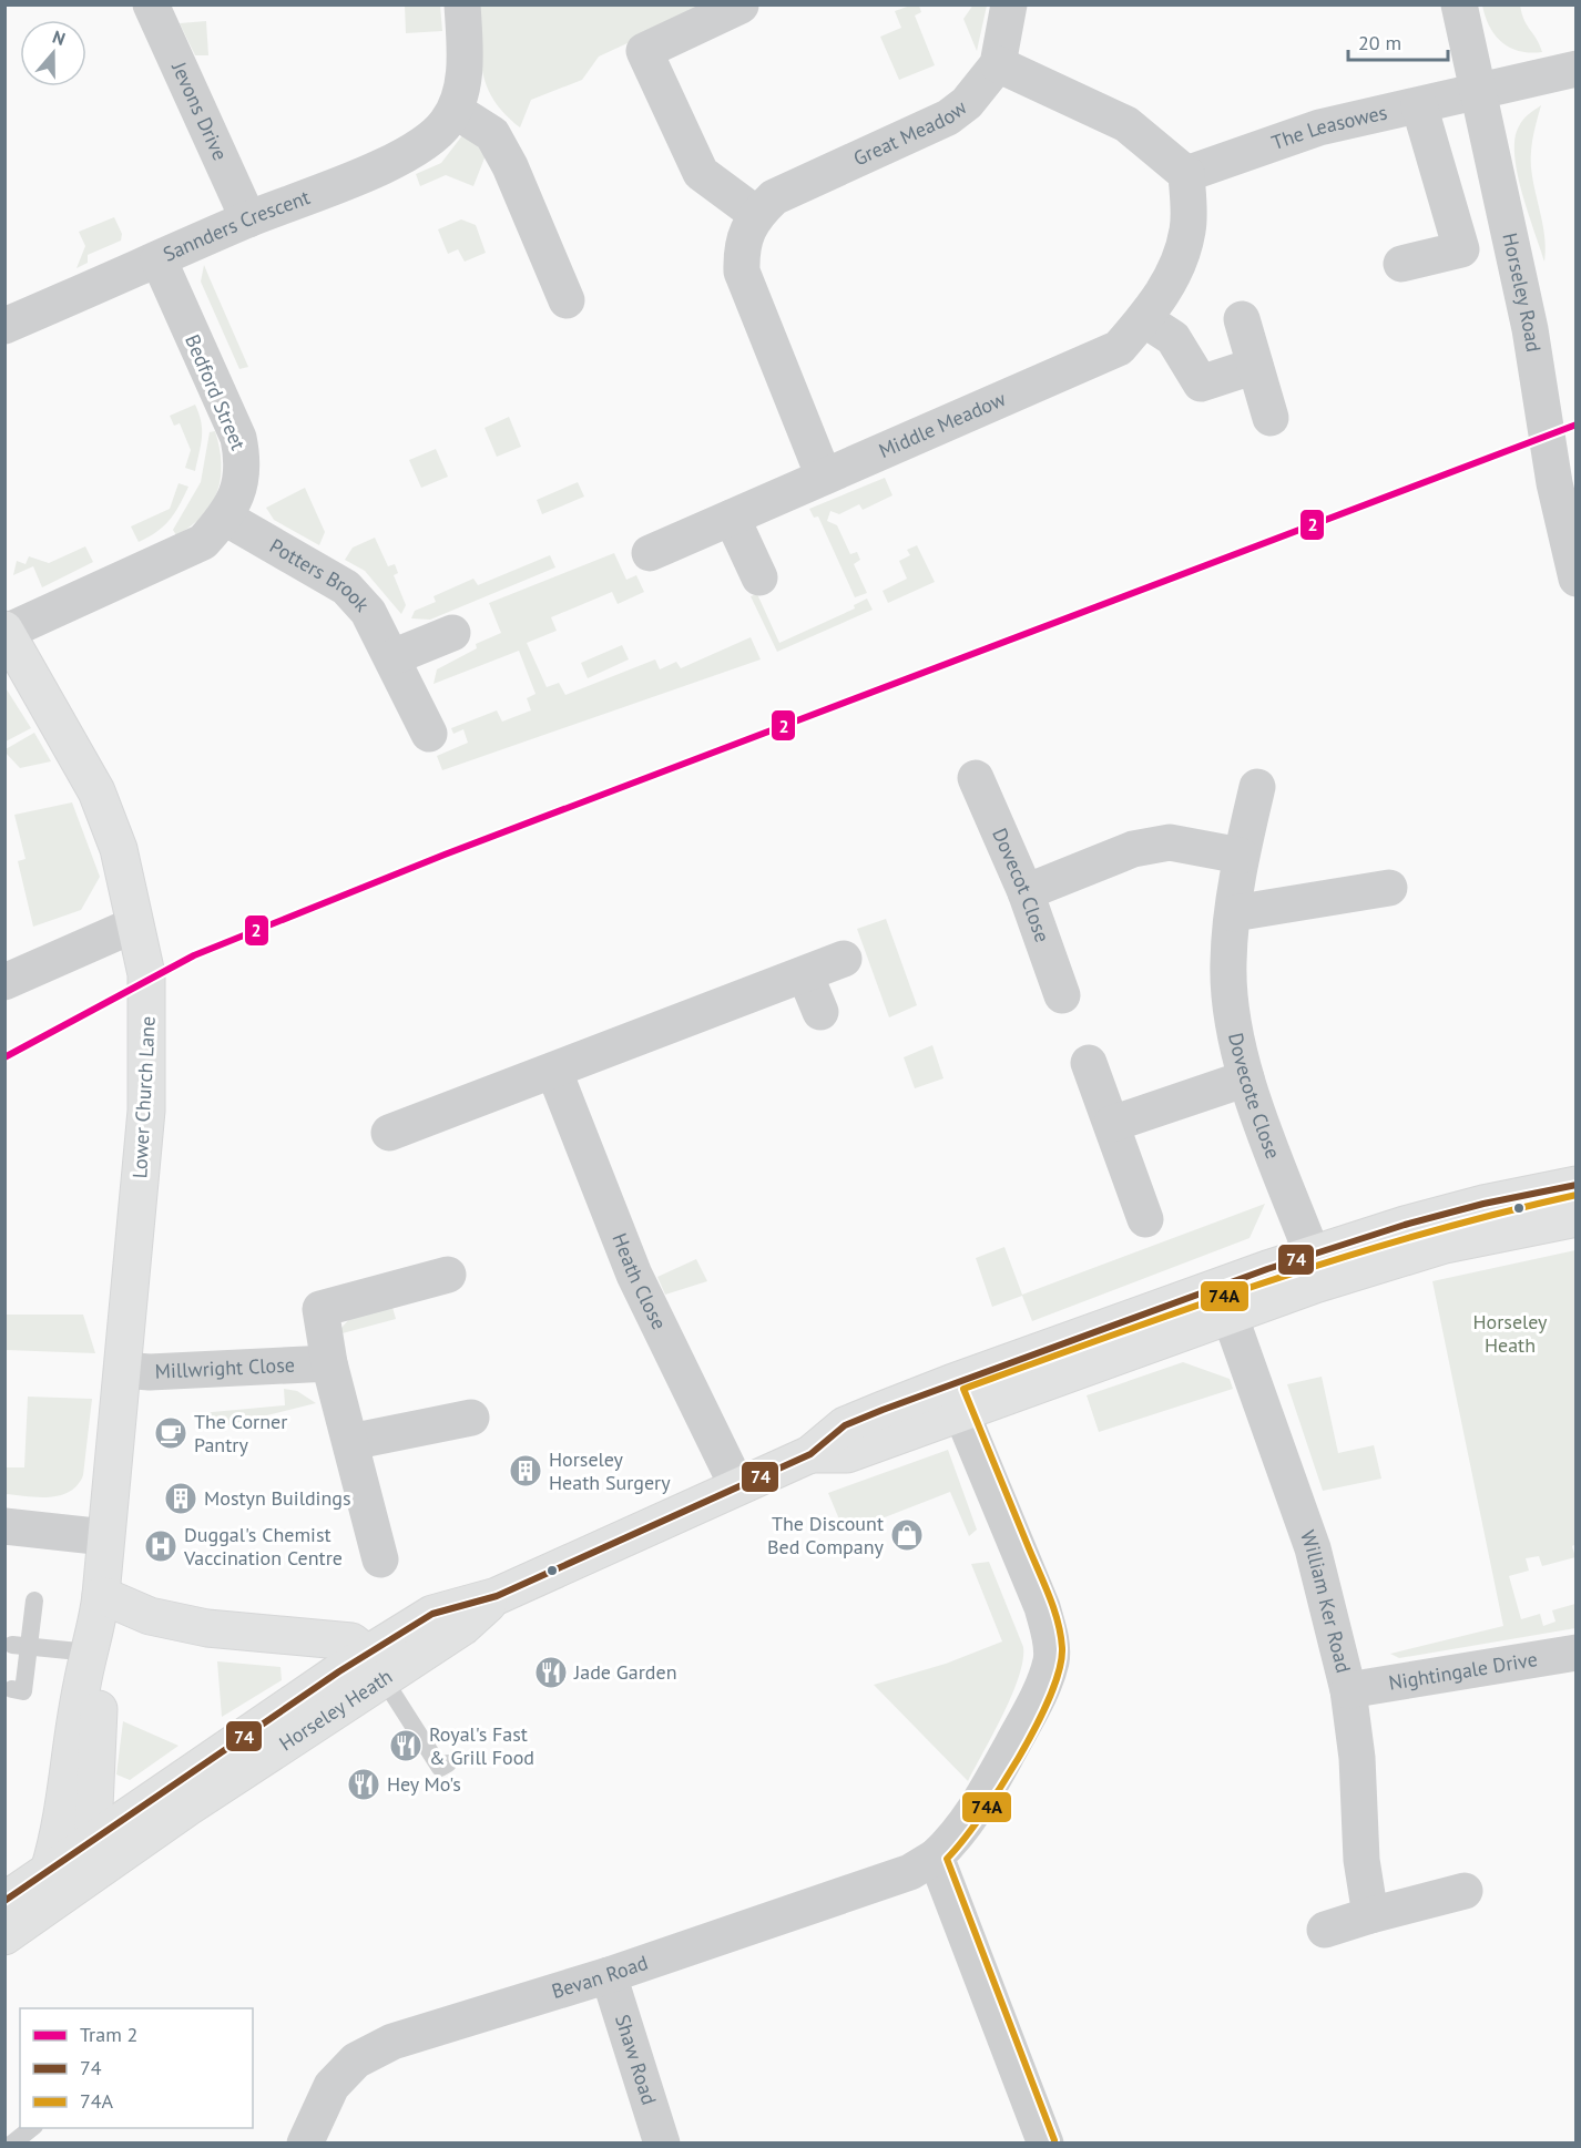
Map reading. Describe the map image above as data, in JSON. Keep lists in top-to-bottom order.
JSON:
{
  "streets": {
    "main road": ["Lower Church Lane", "Horseley Heath"],
    "street": [
      "Jevons Drive",
      "The Leasowes",
      "Great Meadow",
      "Sannders Crescent",
      "Horseley Road",
      "Bedford Street",
      "Middle Meadow",
      "Potters Brook",
      "Dovecot Close",
      "Dovecote Close",
      "Heath Close",
      "Millwright Close",
      "William Ker Road",
      "Nightingale Drive",
      "Bevan Road",
      "Shaw Road"
    ]
  },
  "crossings": [
    ["Jevons Drive", "Sannders Crescent"],
    ["The Leasowes", "Horseley Road"],
    ["The Leasowes", "Middle Meadow"],
    ["Great Meadow", "Middle Meadow"],
    ["Sannders Crescent", "Bedford Street"],
    ["Bedford Street", "Potters Brook"],
    ["Bedford Street", "Lower Church Lane"],
    ["Dovecote Close", "Horseley Heath"],
    ["Lower Church Lane", "Millwright Close"],
    ["Lower Church Lane", "Horseley Heath"],
    ["Heath Close", "Horseley Heath"],
    ["William Ker Road", "Nightingale Drive"],
    ["William Ker Road", "Horseley Heath"],
    ["Horseley Heath", "Bevan Road"],
    ["Bevan Road", "Shaw Road"]
  ],
  "parks": ["Horseley Heath"],
  "places": {
    "cafe": ["The Corner Pantry"],
    "building": ["Horseley Heath Surgery", "Mostyn Buildings"],
    "shop": ["The Discount Bed Company"],
    "hospital": ["Duggal's Chemist Vaccination Centre"],
    "restaurant": ["Jade Garden", "Royal's Fast & Grill Food", "Hey Mo's"]
  },
  "lines": ["tram line 2", "transit line 74", "transit line 74A"],
  "legend": ["Tram 2", "74", "74A"],
  "scale_bar": "20 m",
  "north": "top"
}
